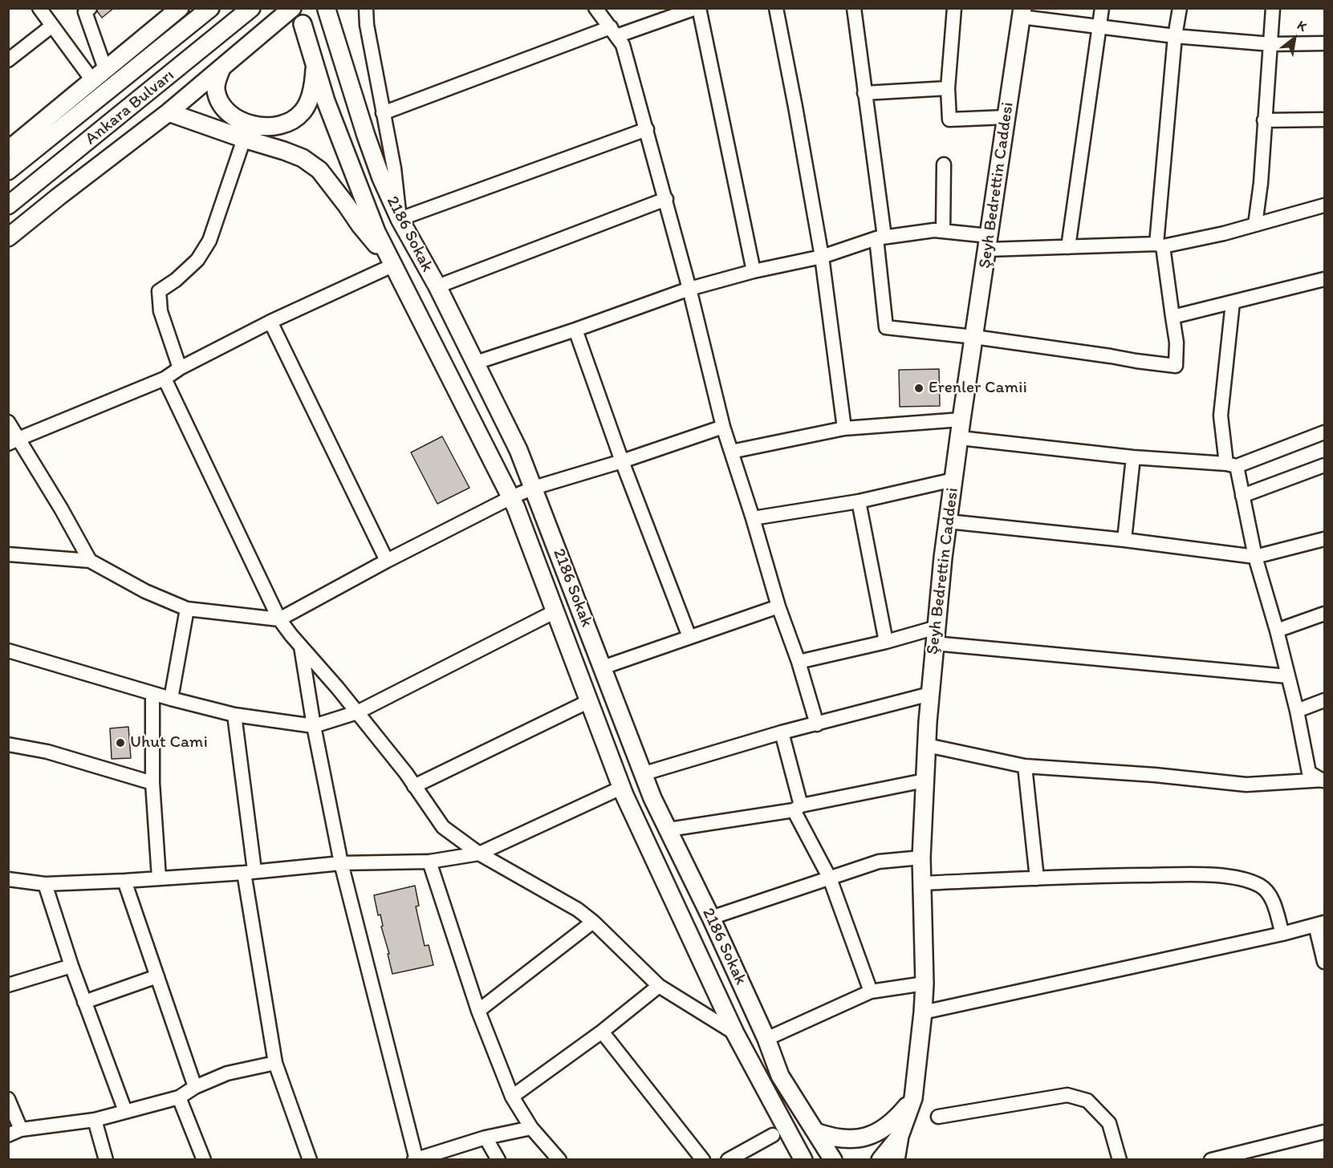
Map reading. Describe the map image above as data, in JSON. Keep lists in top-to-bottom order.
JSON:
{
  "streets": {
    "main road": ["Ankara Bulvarı", "Şeyh Bedrettin Caddesi", "2186 Sokak"]
  },
  "places": ["Erenler Camii", "Uhut Cami"],
  "north": "top right"
}
